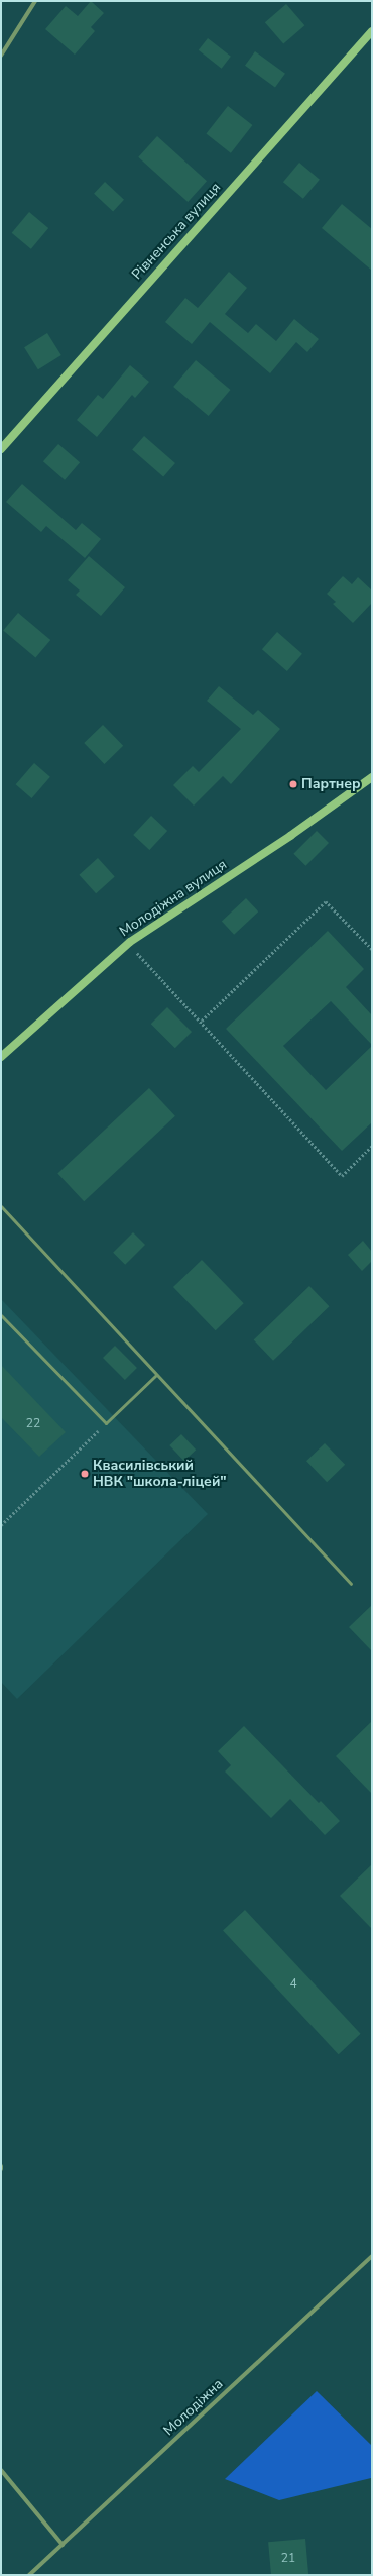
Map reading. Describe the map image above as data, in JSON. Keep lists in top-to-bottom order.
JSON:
{
  "streets": {
    "main road": ["Рівненська вулиця", "Молодіжна вулиця"],
    "street": ["Молодіжна"]
  },
  "places": ["Партнер", "Квасилівський НВК \"школа-ліцей\""],
  "house_numbers": ["22", "4", "21"]
}
